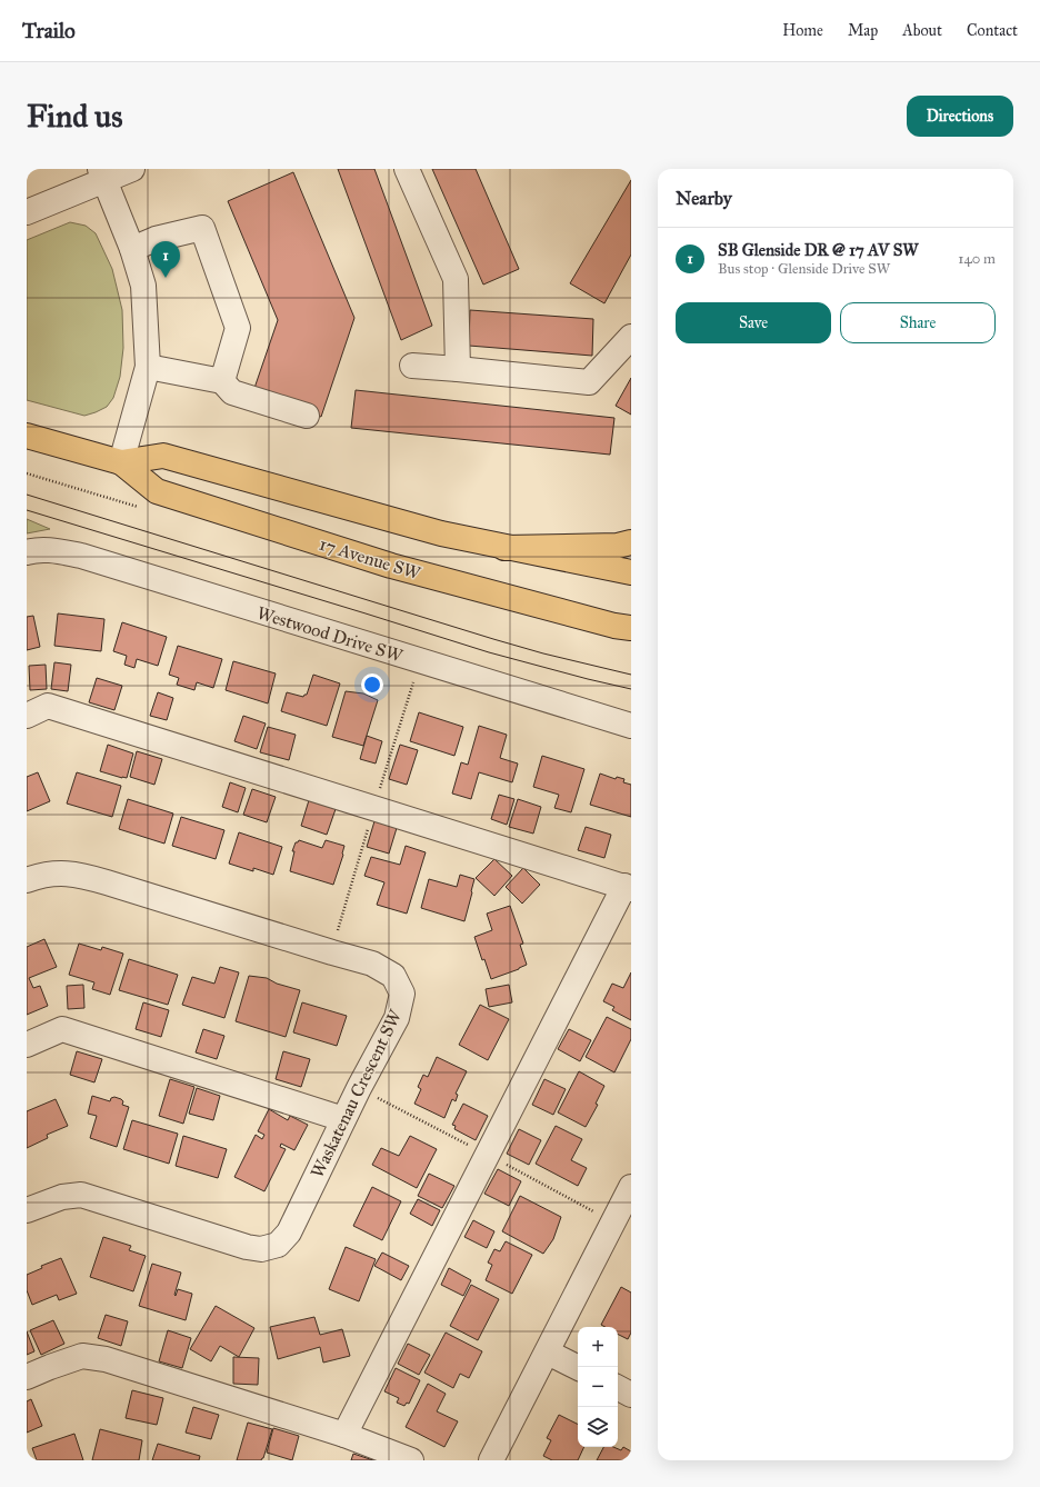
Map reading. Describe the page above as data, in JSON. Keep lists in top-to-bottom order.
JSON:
{
  "streets": {
    "main road": ["17 Avenue SW"],
    "street": ["Westwood Drive SW", "Waskatenau Crescent SW"]
  },
  "page": {
    "header": "Trailo",
    "nav": [
      "Home",
      "Map",
      "About",
      "Contact"
    ],
    "buttons": [
      "Directions",
      ["Save", "Share"]
    ],
    "title": "Find us",
    "heading": "Nearby",
    "list": [
      {
        "mark": "1",
        "name": "SB Glenside DR @ 17 AV SW",
        "note": "Bus stop · Glenside Drive SW",
        "value": "140 m"
      }
    ],
    "pins": "1",
    "map_buttons": ["+", "−"]
  }
}
